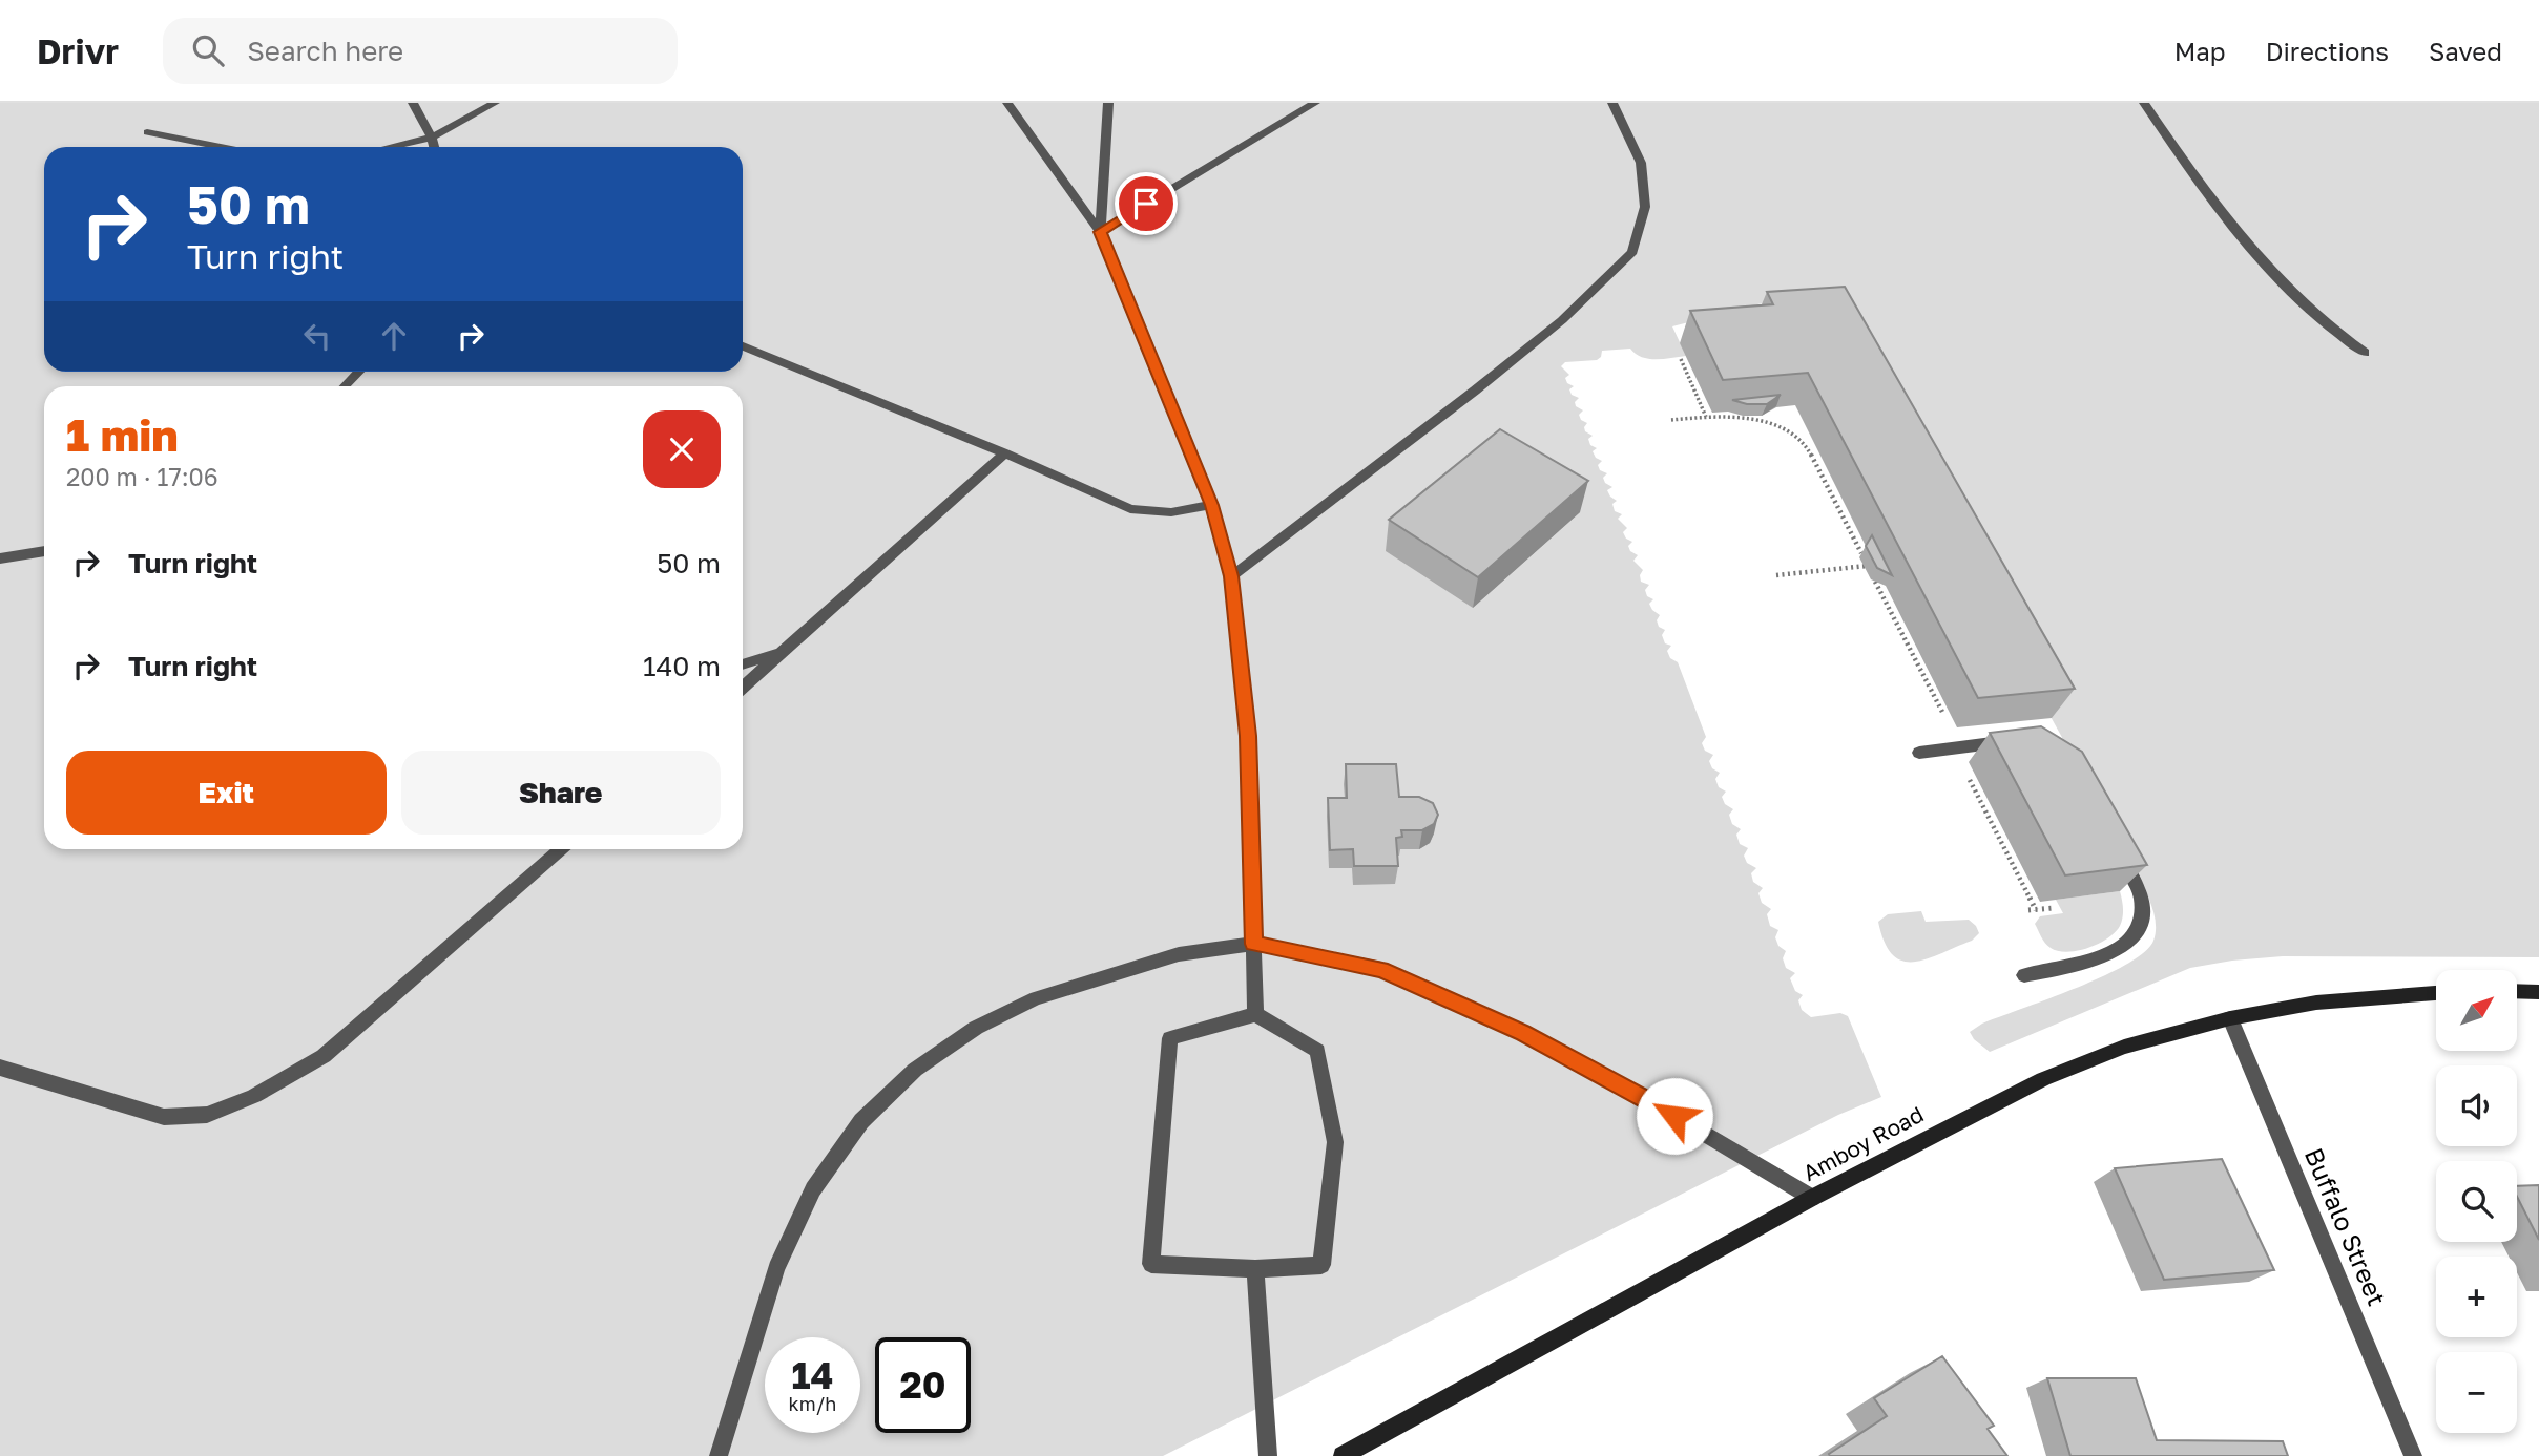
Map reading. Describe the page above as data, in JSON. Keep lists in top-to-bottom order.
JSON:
{
  "streets": {
    "main road": ["Amboy Road"],
    "street": ["Buffalo Street"]
  },
  "crossings": [
    ["Amboy Road", "Buffalo Street"]
  ],
  "north": "top right",
  "page": {
    "header": "Drivr",
    "search": "Search here",
    "nav": ["Map", "Directions", "Saved"],
    "turn": ["50 m", "Turn right"],
    "heading": ["1 min", "200 m · 17:06"],
    "list": [
      {
        "name": "Turn right",
        "value": "50 m"
      },
      {
        "name": "Turn right",
        "value": "140 m"
      }
    ],
    "buttons": ["Exit", "Share"],
    "map_buttons": ["+", "−"],
    "speed": "14 km/h",
    "limit": "20"
  }
}
